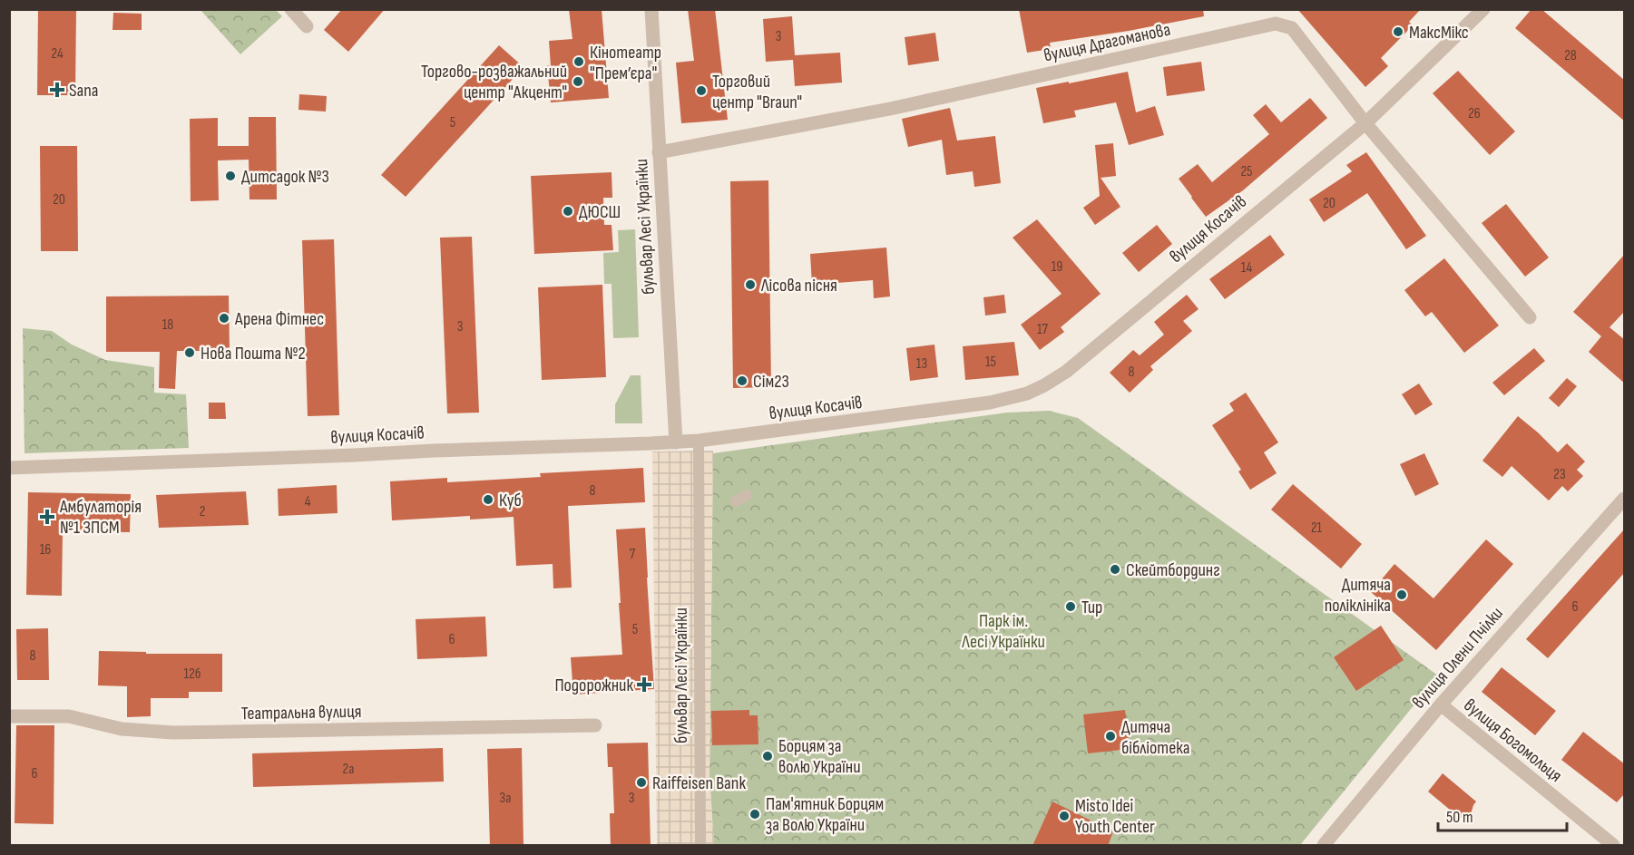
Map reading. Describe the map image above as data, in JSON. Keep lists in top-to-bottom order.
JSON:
{
  "streets": {
    "street": [
      "вулиця Драгоманова",
      "бульвар Лесі Українки",
      "вулиця Косачів",
      "вулиця Олени Пчілки",
      "Театральна вулиця",
      "вулиця Богомольця"
    ]
  },
  "crossings": [
    ["вулиця Драгоманова", "бульвар Лесі Українки"],
    ["вулиця Драгоманова", "вулиця Косачів"],
    ["бульвар Лесі Українки", "вулиця Косачів"],
    ["вулиця Олени Пчілки", "вулиця Богомольця"]
  ],
  "parks": ["Парк ім. Лесі Українки"],
  "places": {
    "other": [
      "МаксМікс",
      "Кінотеатр \"Прем’єра\"",
      "Торгово-розважальний центр \"Акцент\"",
      "Торговий центр \"Braun\"",
      "Дитсадок №3",
      "ДЮСШ",
      "Лісова пісня",
      "Арена Фітнес",
      "Нова Пошта №2",
      "Сім23",
      "Куб",
      "Скейтбординг",
      "Дитяча поліклініка",
      "Тир",
      "Дитяча бібліотека",
      "Борцям за волю України",
      "Raiffeisen Bank",
      "Пам'ятник Борцям за Волю України",
      "Misto Idei Youth Center"
    ],
    "health": ["Sana", "Амбулаторія №1 ЗПСМ", "Подорожник"]
  },
  "house_numbers": [
    "3",
    "24",
    "28",
    "26",
    "5",
    "25",
    "20",
    "20",
    "19",
    "14",
    "18",
    "3",
    "17",
    "15",
    "13",
    "8",
    "23",
    "8",
    "4",
    "2",
    "21",
    "16",
    "7",
    "6",
    "5",
    "6",
    "8",
    "12б",
    "2а",
    "6",
    "3а",
    "3"
  ],
  "scale_bar": "50 m"
}
